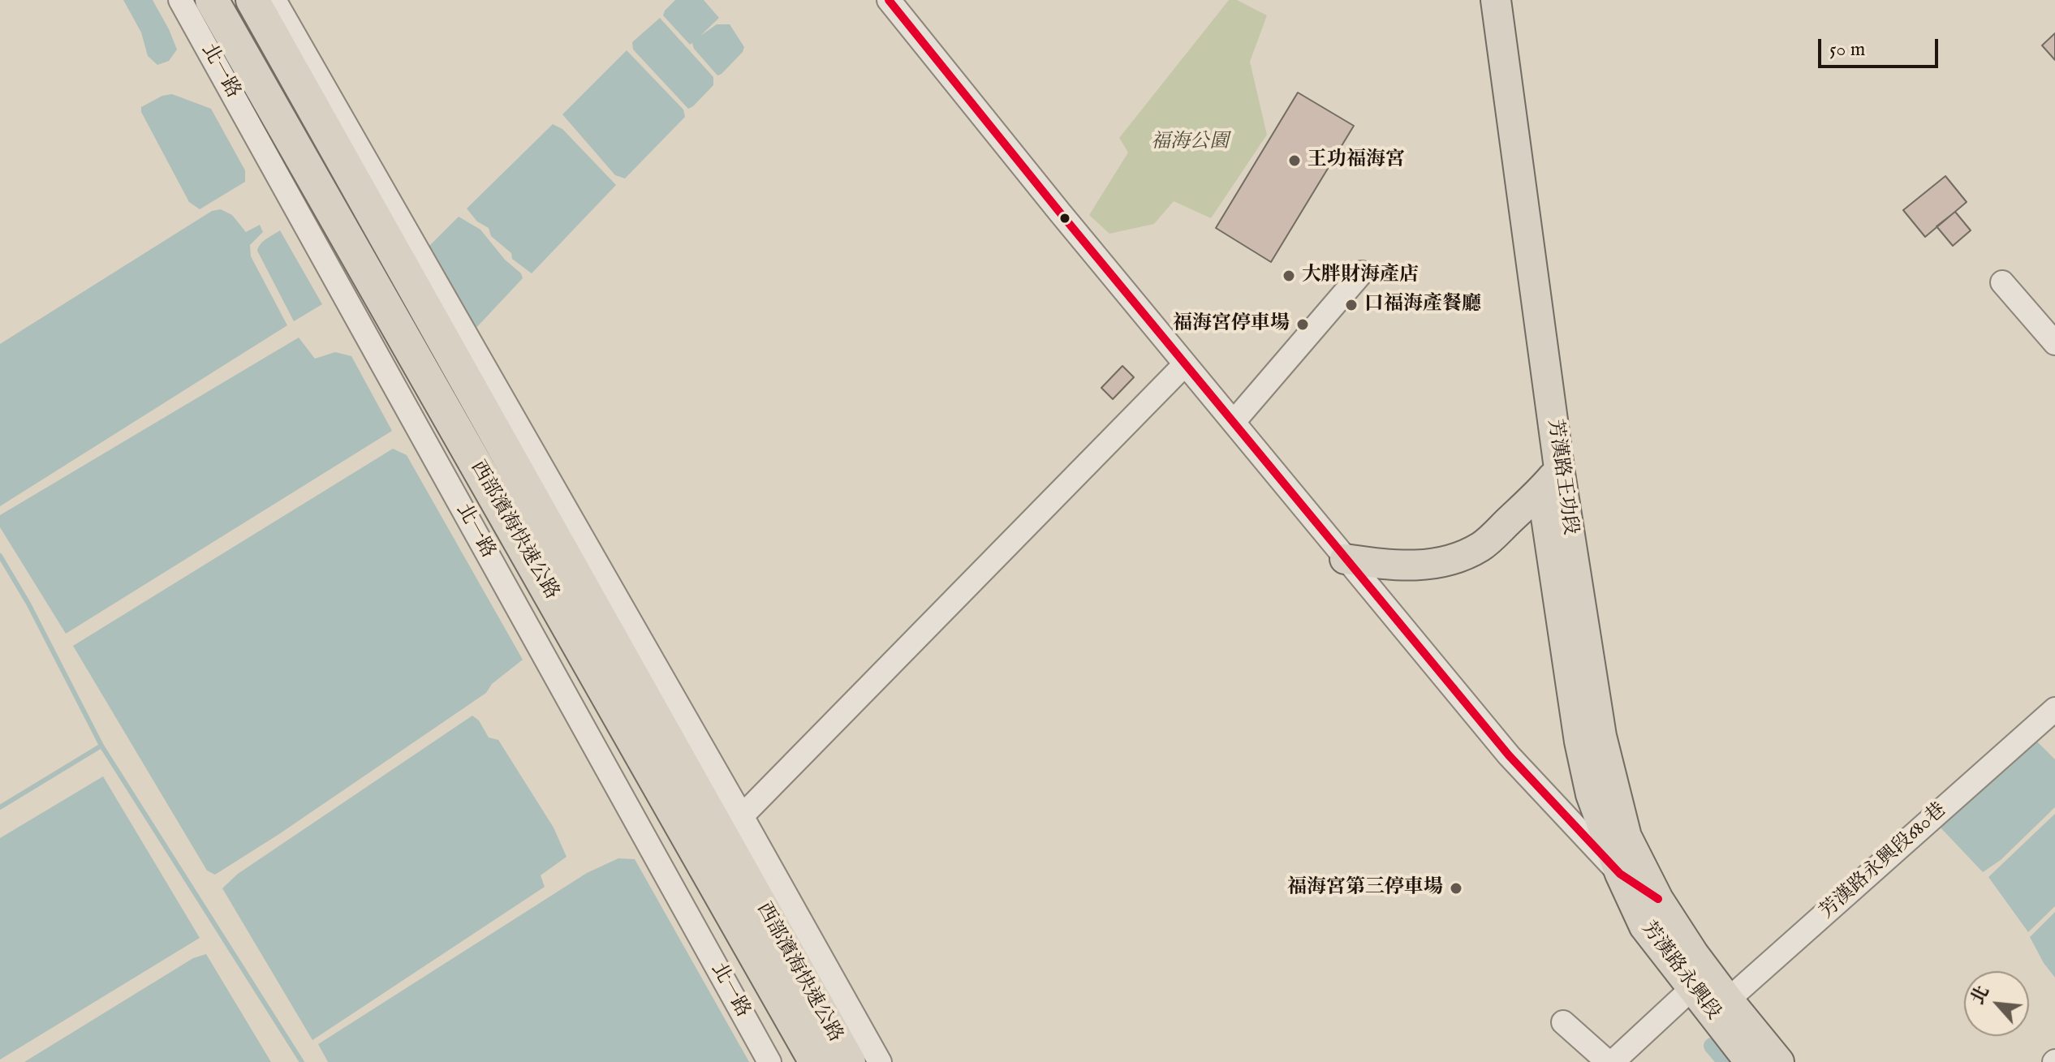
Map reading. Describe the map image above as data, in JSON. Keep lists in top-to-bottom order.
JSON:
{
  "streets": {
    "highway": ["西部濱海快速公路"],
    "main road": ["芳漢路王功段", "芳漢路永興段"],
    "street": ["北一路", "芳漢路永興段680巷"]
  },
  "crossings": [
    ["芳漢路王功段", "芳漢路永興段"],
    ["芳漢路永興段680巷", "芳漢路永興段"]
  ],
  "parks": ["福海公園"],
  "places": [
    "王功福海宮",
    "大胖財海產店",
    "口福海產餐廳",
    "福海宮停車場",
    "福海宮第三停車場"
  ],
  "scale_bar": "50 m",
  "north": "top left"
}
